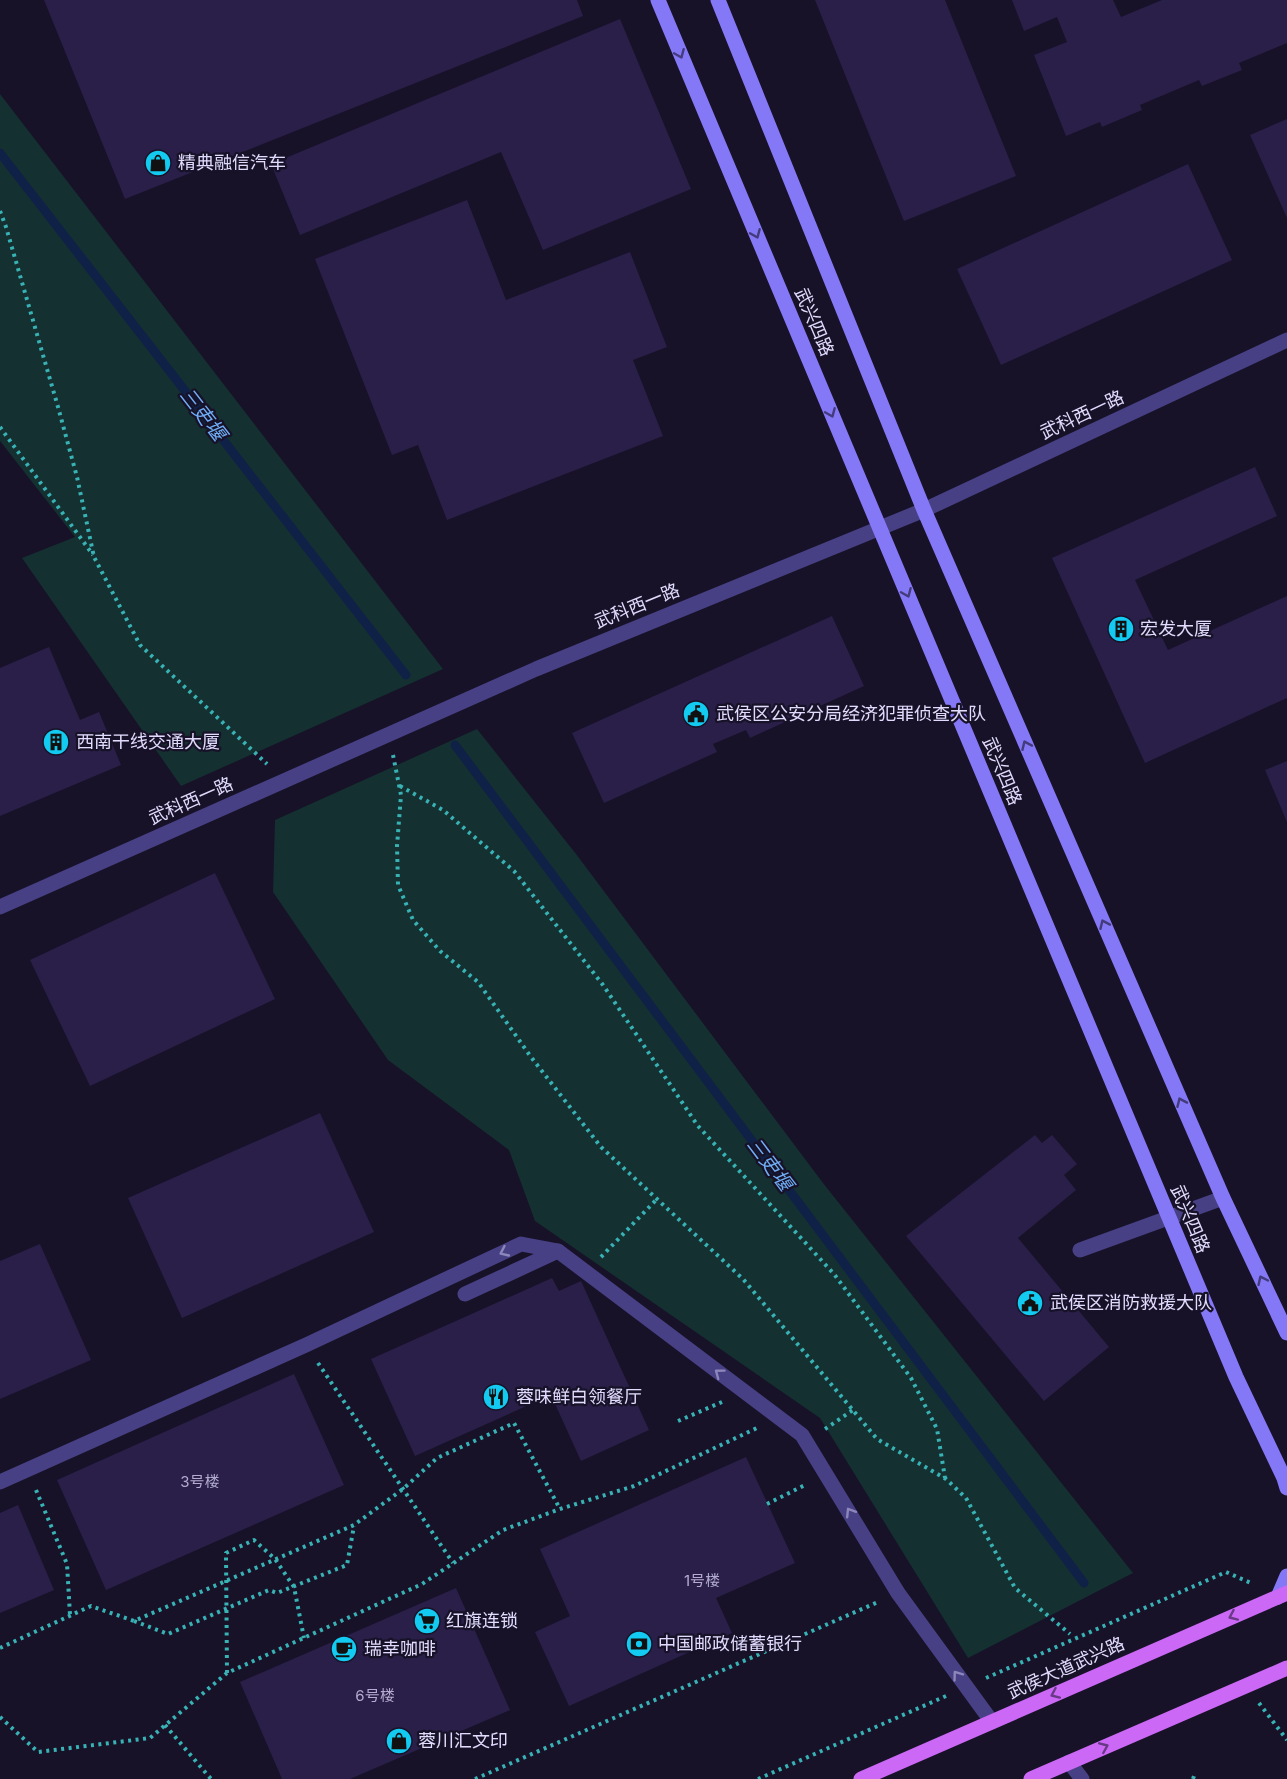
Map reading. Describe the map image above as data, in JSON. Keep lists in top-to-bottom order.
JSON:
{
  "streets": {
    "main road": ["武兴四路", "武侯大道武兴路"],
    "street": ["武科西一路"]
  },
  "crossings": [
    ["武兴四路", "武科西一路"]
  ],
  "water": ["三吏堰"],
  "places": {
    "shop": ["精典融信汽车", "蓉川汇文印"],
    "building": ["宏发大厦", "西南干线交通大厦"],
    "public building": ["武侯区公安分局经济犯罪侦查大队", "武侯区消防救援大队"],
    "restaurant": ["蓉味鲜白领餐厅"],
    "supermarket": ["红旗连锁"],
    "bank": ["中国邮政储蓄银行"],
    "cafe": ["瑞幸咖啡"]
  },
  "house_numbers": ["3号楼", "1号楼", "6号楼"]
}
